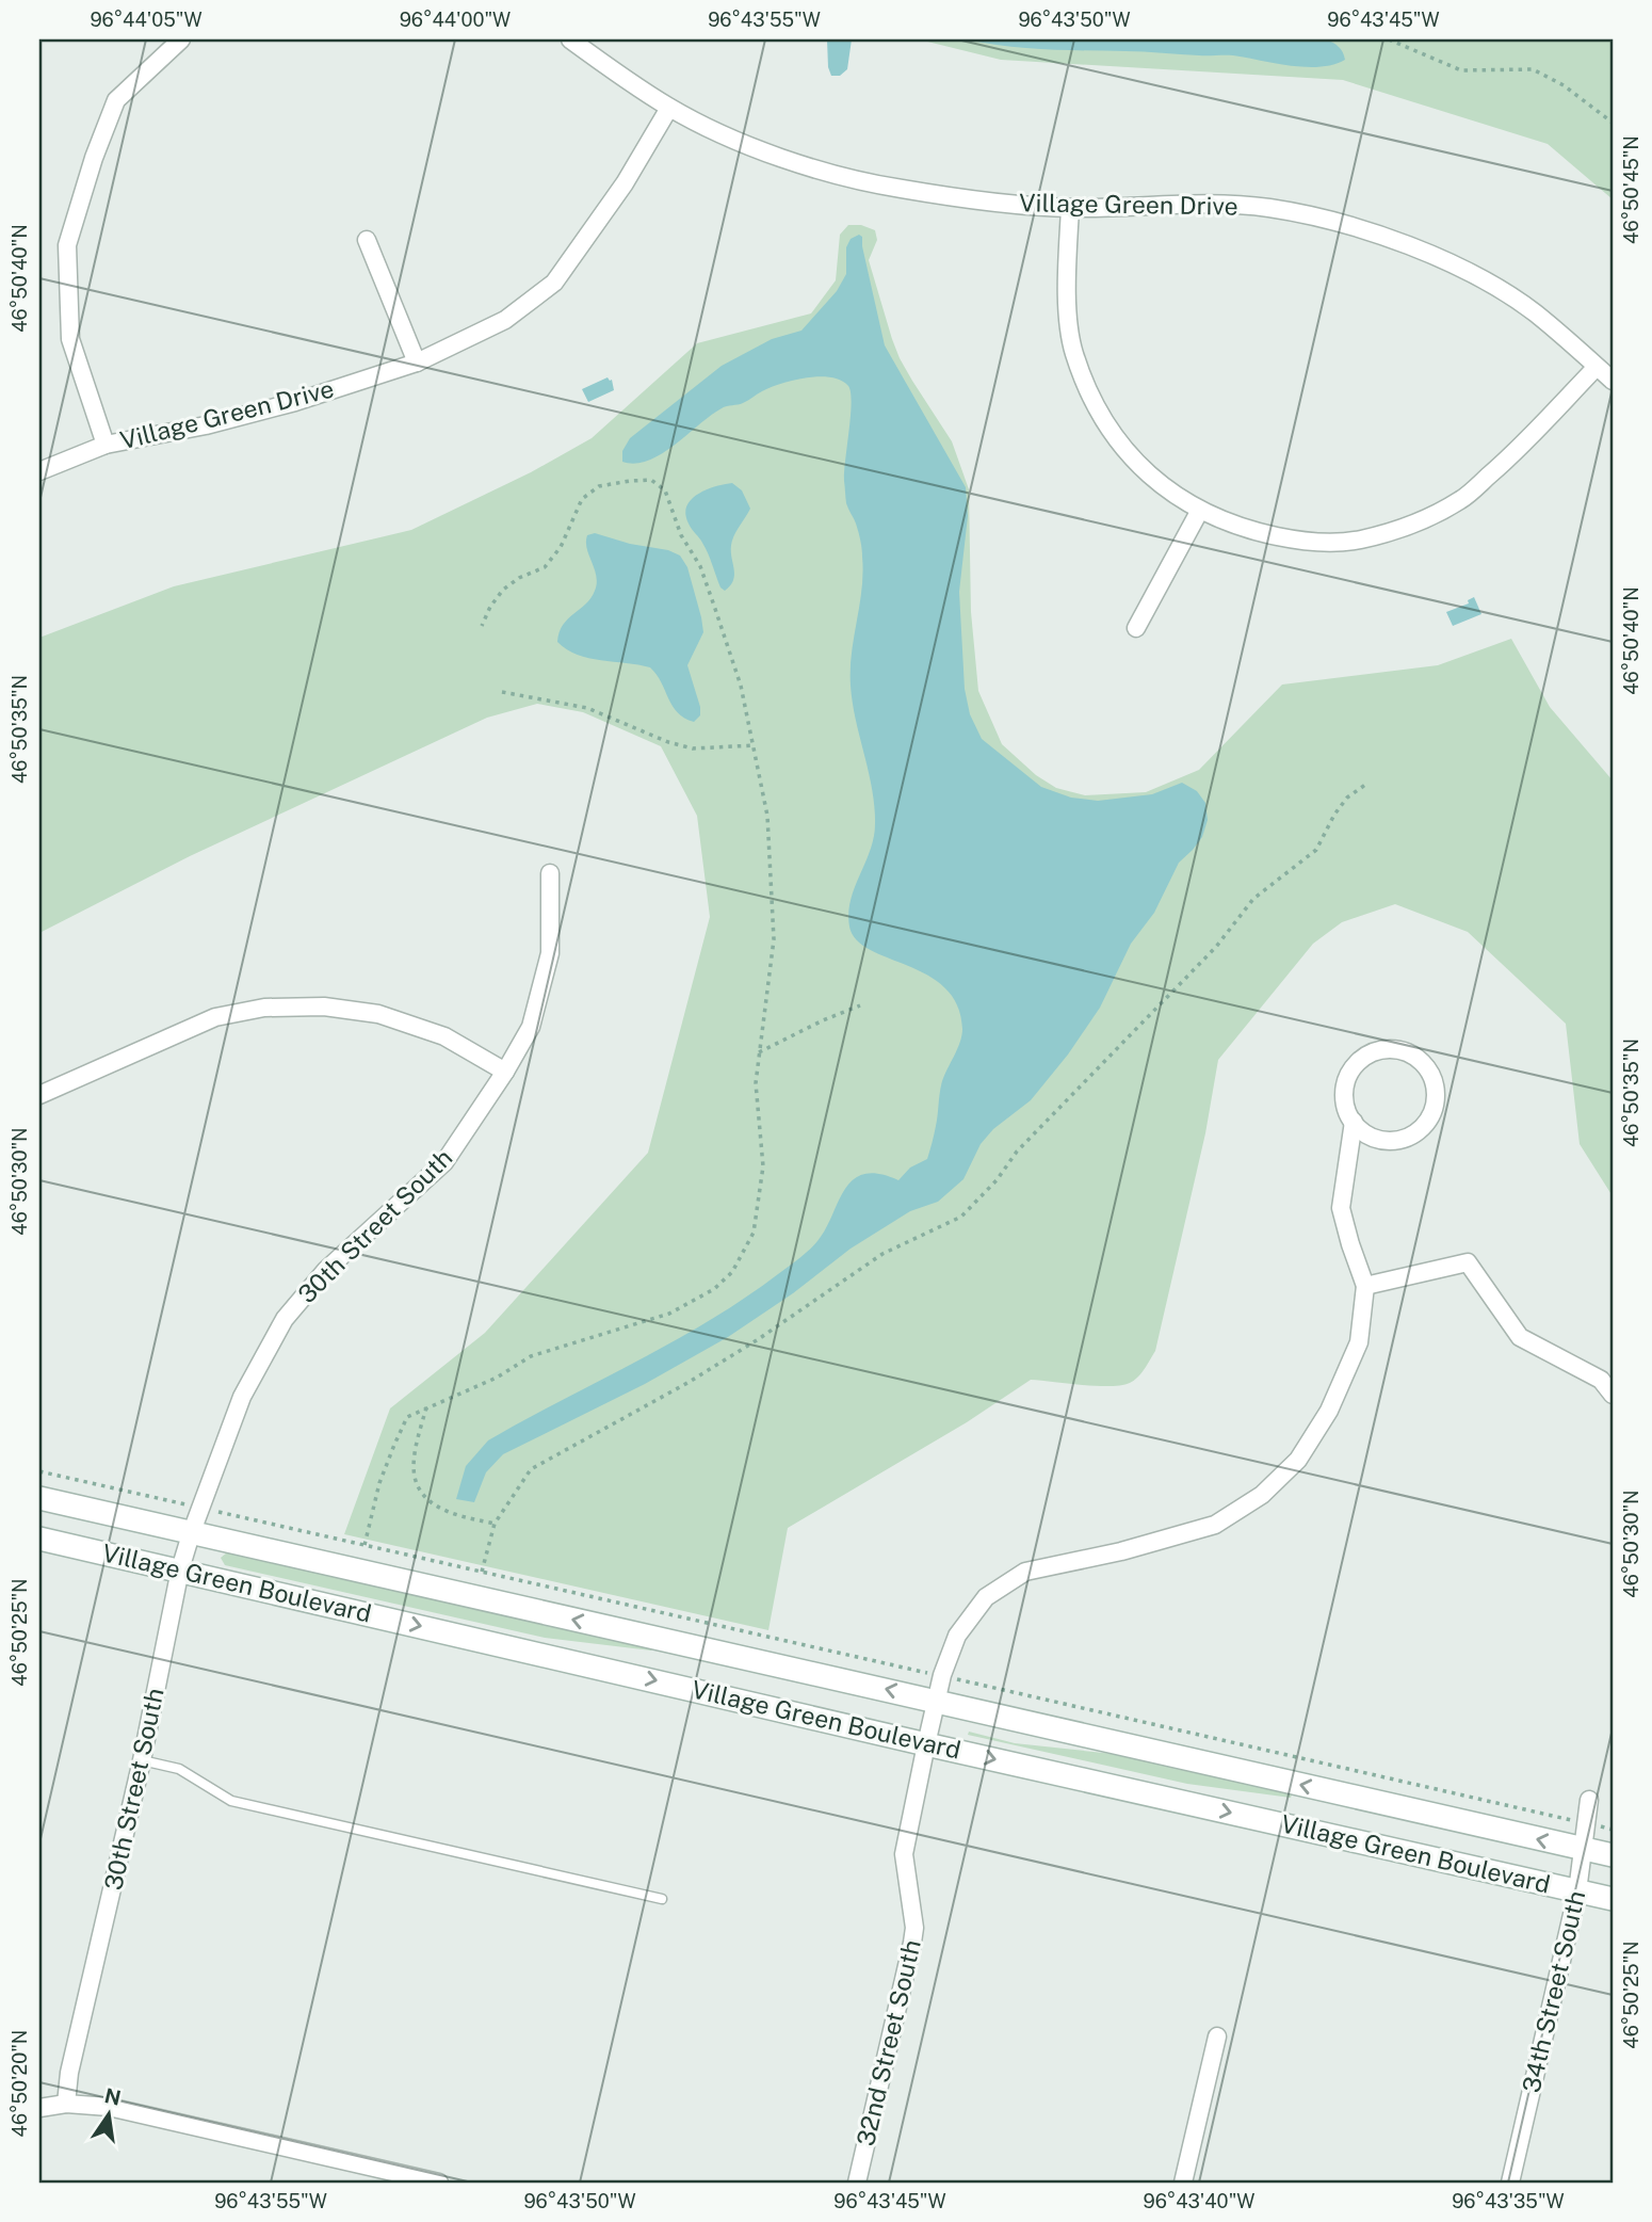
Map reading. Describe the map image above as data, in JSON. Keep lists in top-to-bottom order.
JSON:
{
  "streets": {
    "street": [
      "Village Green Drive",
      "30th Street South",
      "Village Green Boulevard",
      "34th Street South",
      "32nd Street South"
    ]
  },
  "crossings": [
    ["30th Street South", "Village Green Boulevard"],
    ["Village Green Boulevard", "34th Street South"],
    ["Village Green Boulevard", "32nd Street South"]
  ],
  "north": "top",
  "coordinates": [
    "96°44'05\"W",
    "96°44'00\"W",
    "96°43'55\"W",
    "96°43'50\"W",
    "96°43'45\"W",
    "46°50'45\"N",
    "46°50'40\"N",
    "46°50'35\"N",
    "46°50'30\"N",
    "46°50'25\"N",
    "46°50'20\"N",
    "96°43'40\"W",
    "96°43'35\"W"
  ]
}
